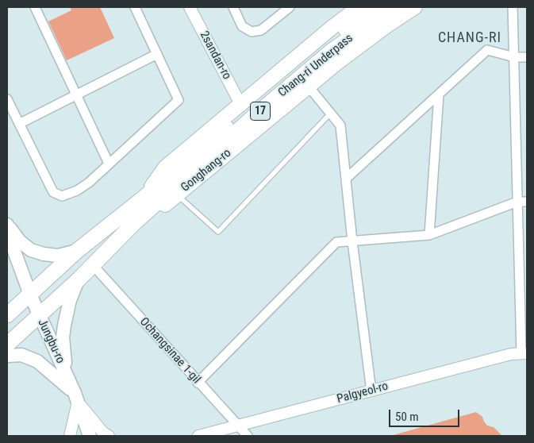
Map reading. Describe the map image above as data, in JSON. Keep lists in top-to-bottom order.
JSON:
{
  "streets": {
    "highway": ["Chang-ri Underpass", "17", "Gonghang-ro"],
    "main road": ["Jungbu-ro"],
    "street": ["2sandan-ro", "Ochangsinae 1-gil", "Palgyeol-ro"]
  },
  "crossings": [
    ["Chang-ri Underpass", "17"],
    ["Chang-ri Underpass", "Gonghang-ro"],
    ["17", "Jungbu-ro"],
    ["Gonghang-ro", "Jungbu-ro"],
    ["Gonghang-ro", "Ochangsinae 1-gil"],
    ["Ochangsinae 1-gil", "Palgyeol-ro"]
  ],
  "districts": ["CHANG-RI"],
  "scale_bar": "50 m"
}
